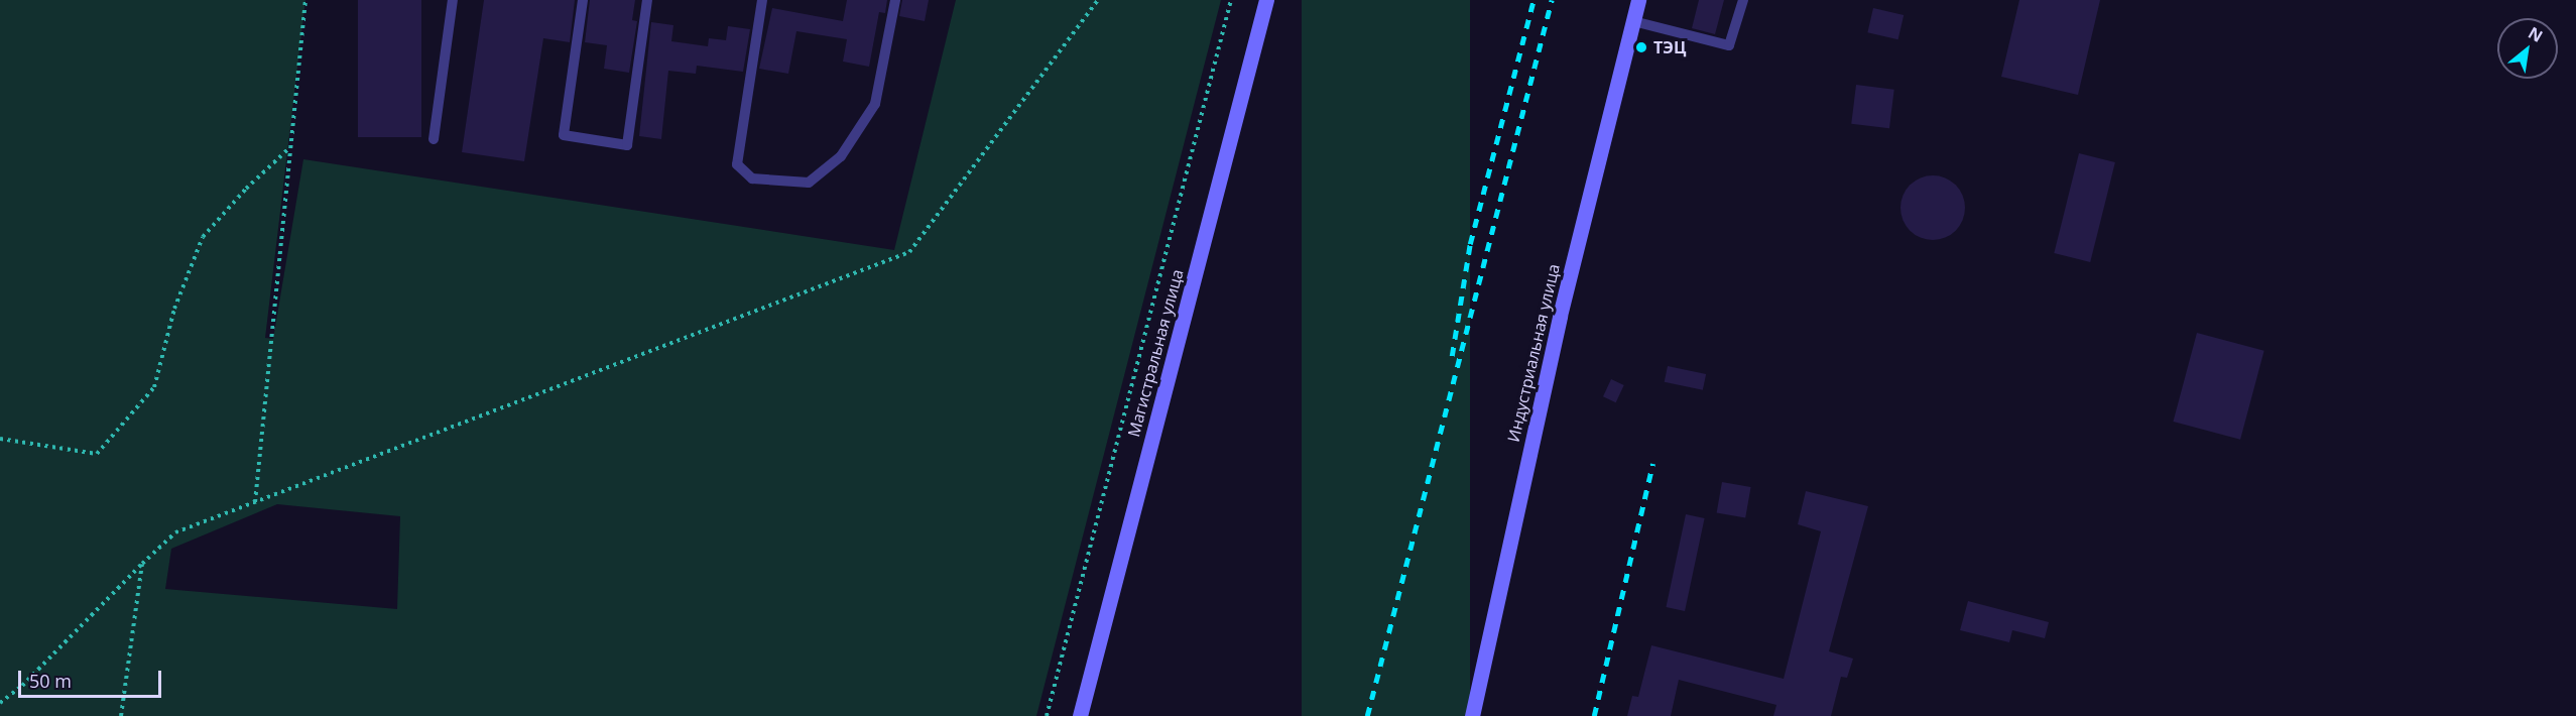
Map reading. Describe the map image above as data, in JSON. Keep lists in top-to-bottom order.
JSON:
{
  "streets": {
    "street": ["Магистральная улица", "Индустриальная улица"]
  },
  "places": ["ТЭЦ"],
  "scale_bar": "50 m",
  "north": "top right"
}
